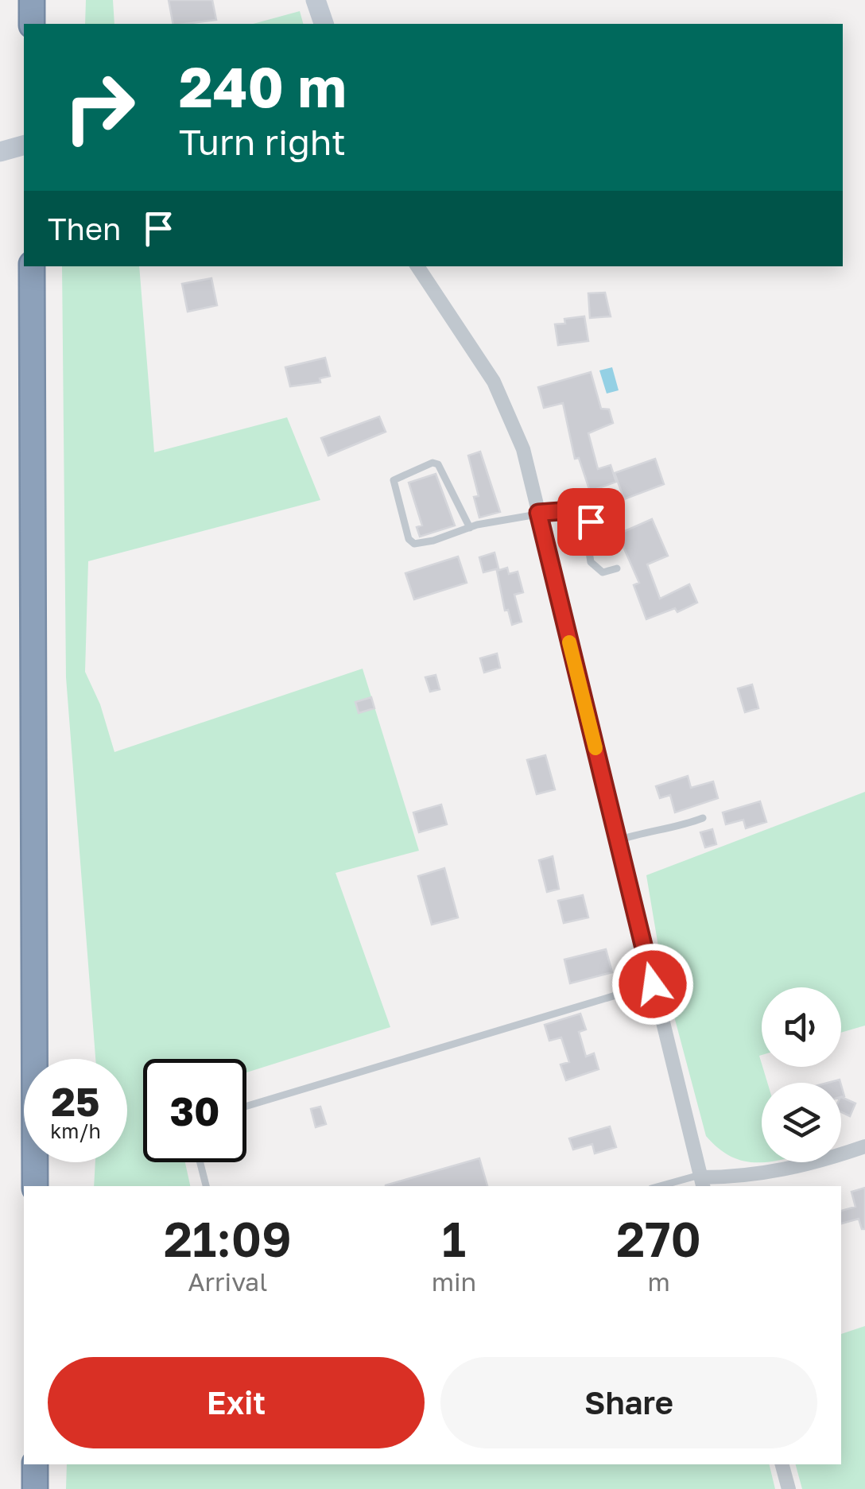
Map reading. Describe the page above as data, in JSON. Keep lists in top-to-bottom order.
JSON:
{
  "page": {
    "turn": ["240 m", "Turn right"],
    "then": "Then",
    "speed": "25 km/h",
    "limit": "30",
    "eta": [
      "21:09",
      "Arrival",
      "1",
      "min",
      "270",
      "m"
    ],
    "buttons": ["Exit", "Share"]
  }
}
